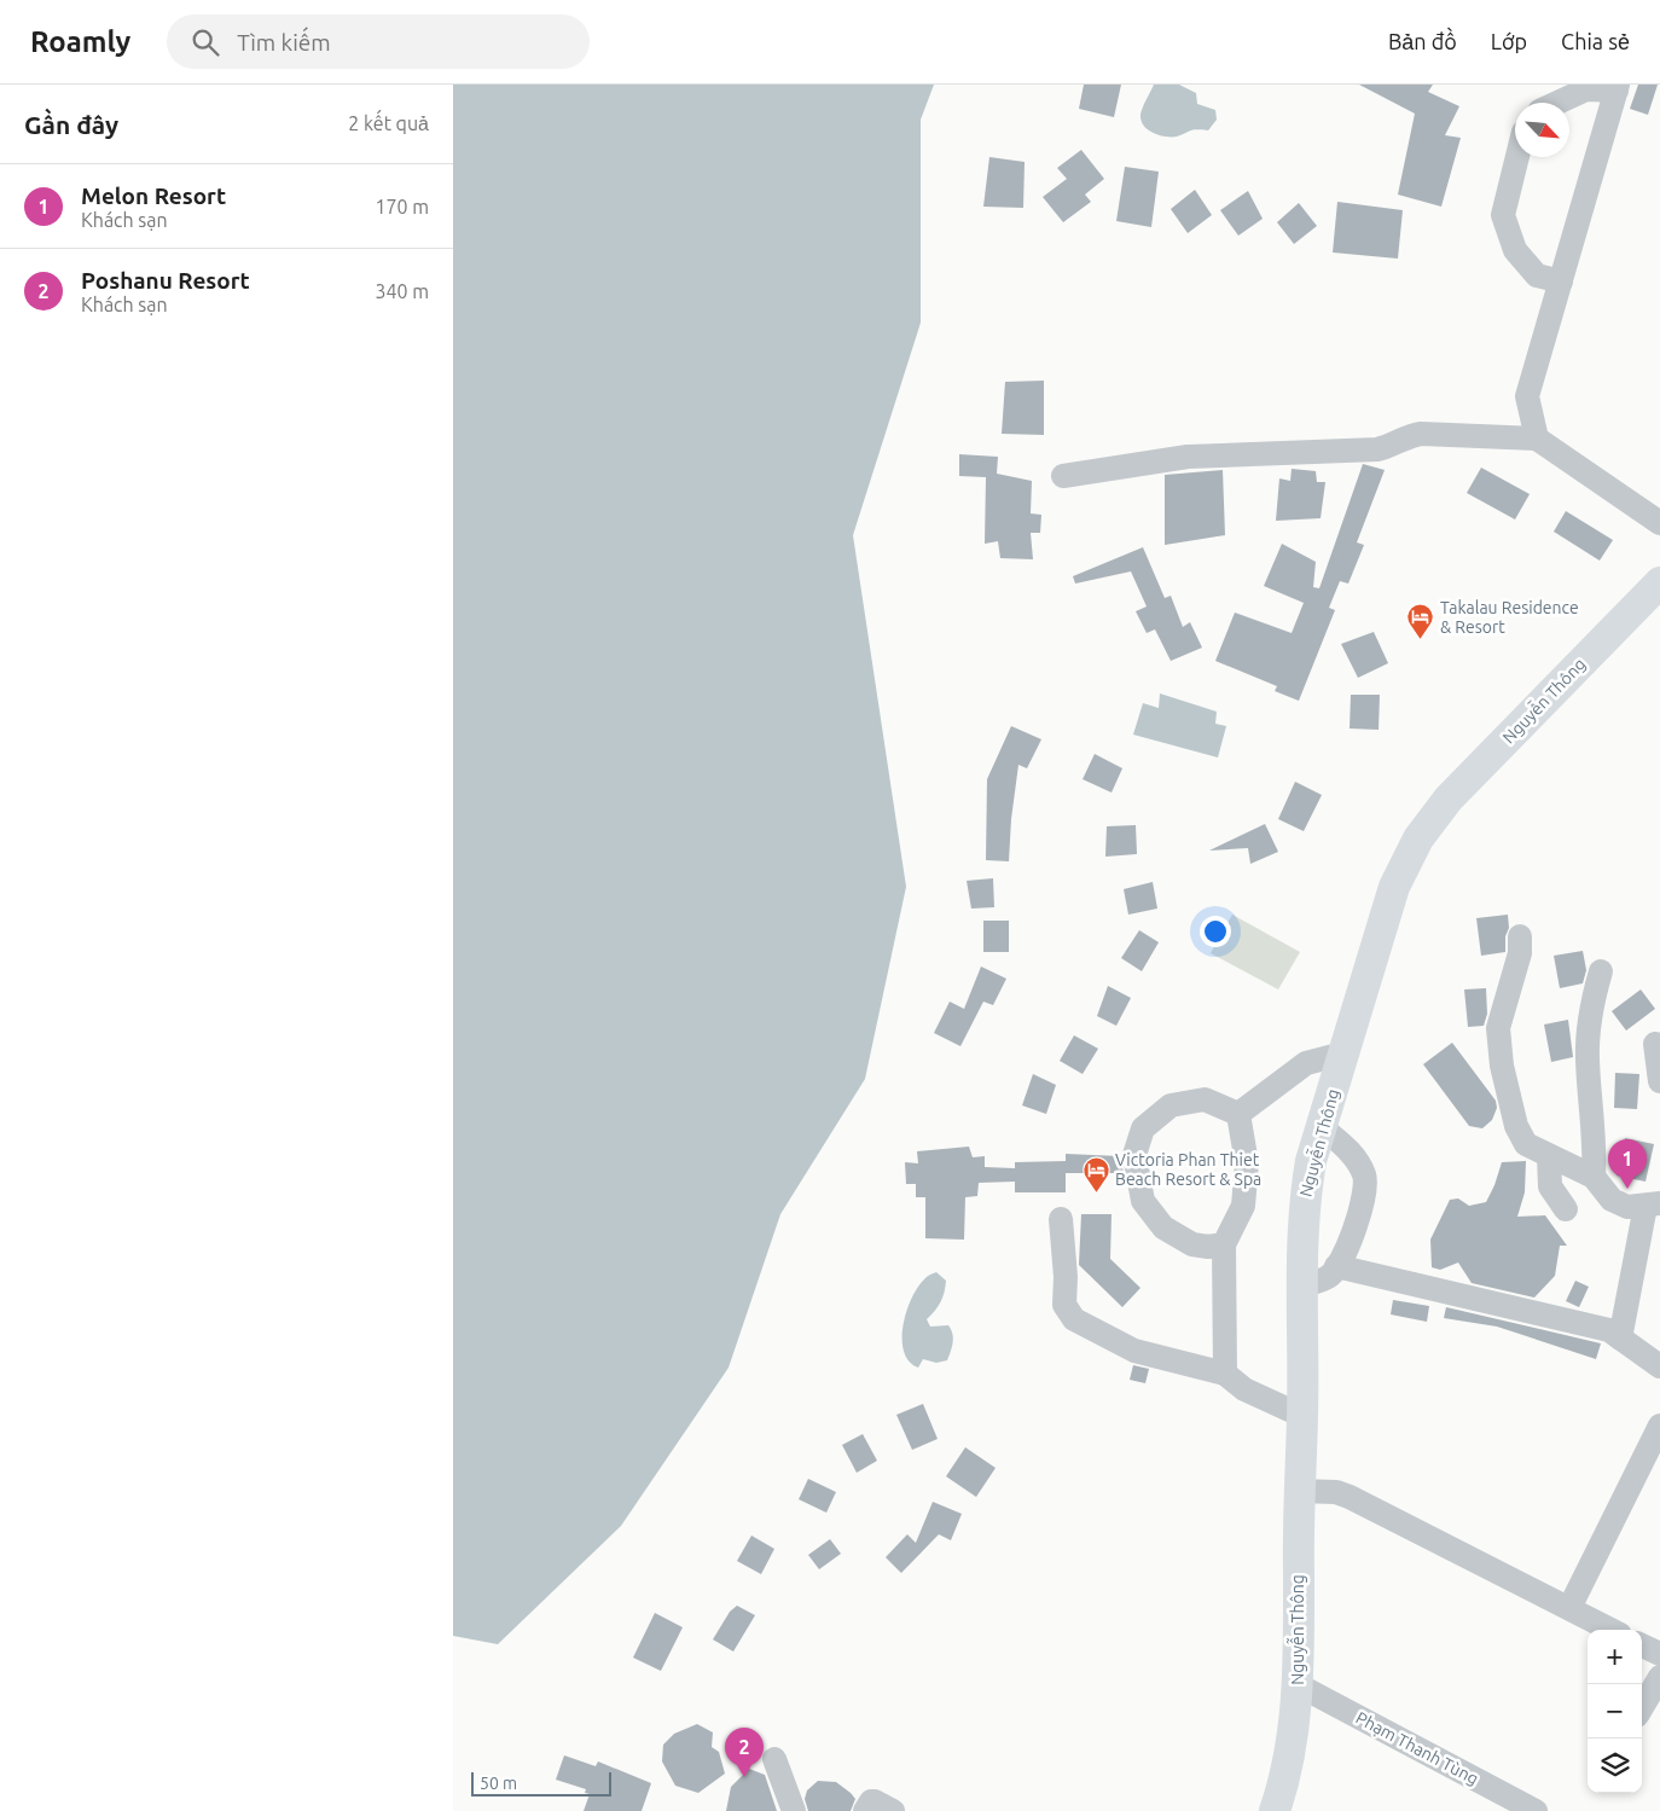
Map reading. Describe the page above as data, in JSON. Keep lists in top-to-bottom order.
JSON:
{
  "streets": {
    "main road": ["Nguyễn Thông"],
    "street": ["Phạm Thanh Tùng"]
  },
  "crossings": [
    ["Nguyễn Thông", "Phạm Thanh Tùng"]
  ],
  "places": {
    "hotel": ["Takalau Residence & Resort", "Victoria Phan Thiet Beach Resort & Spa"]
  },
  "scale_bar": "50 m",
  "north": "bottom right",
  "page": {
    "header": "Roamly",
    "search": "Tìm kiếm",
    "nav": ["Bản đồ", "Lớp", "Chia sẻ"],
    "heading": ["Gần đây", "2 kết quả"],
    "list": [
      {
        "mark": "1",
        "name": "Melon Resort",
        "note": "Khách sạn",
        "value": "170 m"
      },
      {
        "mark": "2",
        "name": "Poshanu Resort",
        "note": "Khách sạn",
        "value": "340 m"
      }
    ],
    "pins": ["1", "2"],
    "map_buttons": ["+", "−"],
    "scale": "50 m"
  }
}
